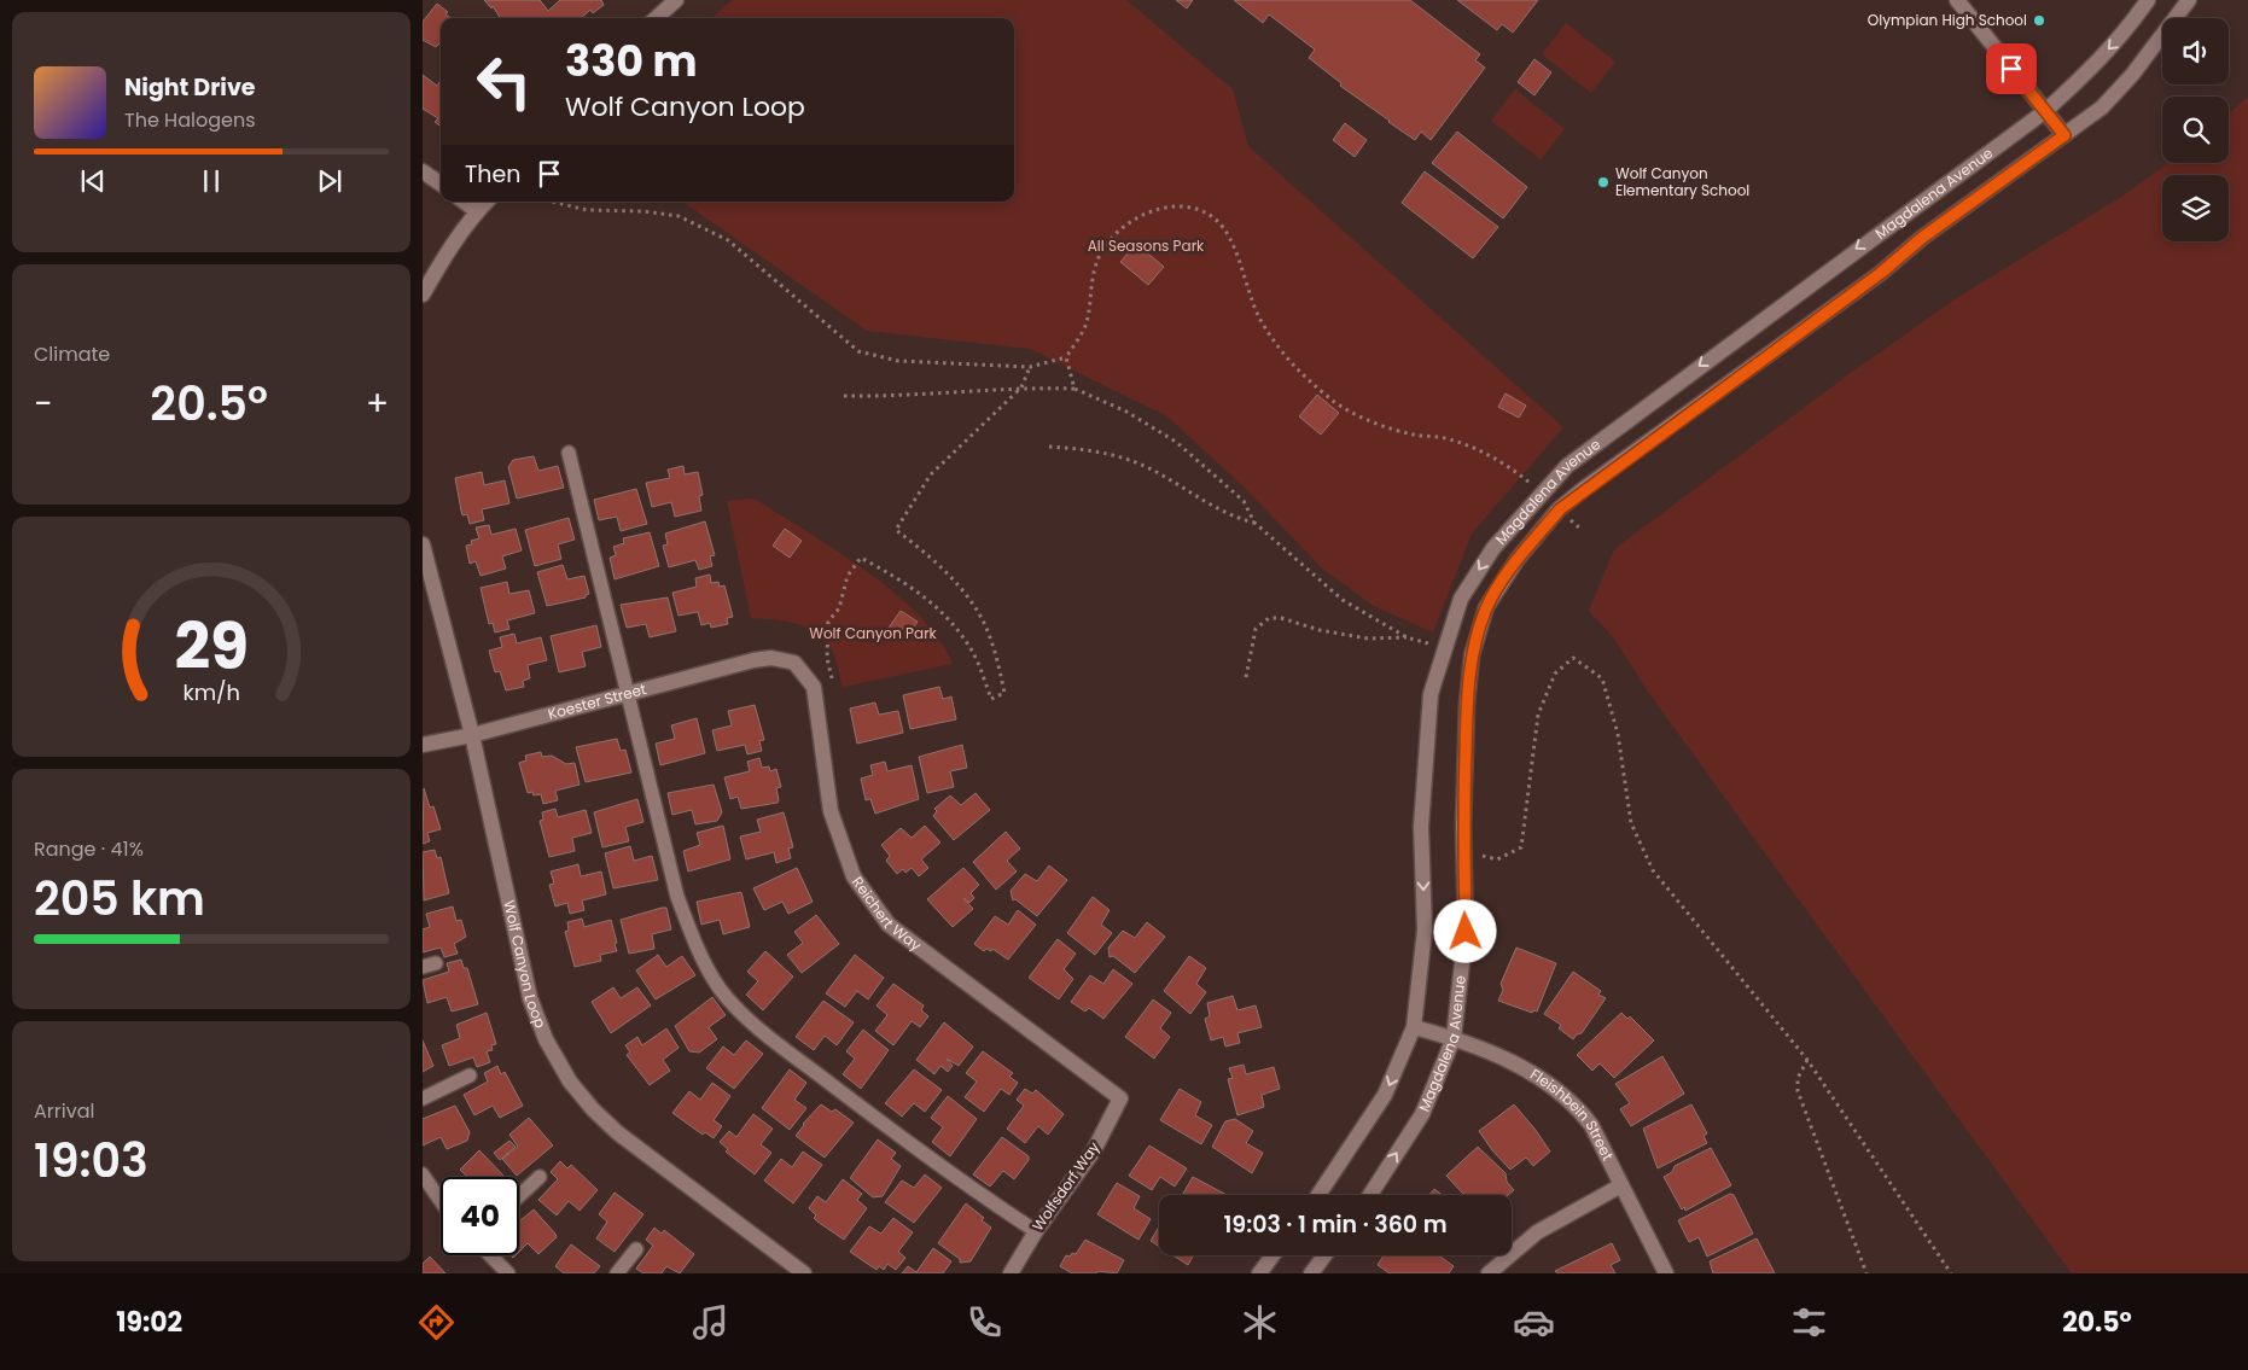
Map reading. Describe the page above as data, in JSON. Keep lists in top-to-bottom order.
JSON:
{
  "streets": {
    "street": [
      "Magdalena Avenue",
      "Koester Street",
      "Reichert Way",
      "Wolf Canyon Loop",
      "Fleishbein Street",
      "Wolfsdorf Way"
    ]
  },
  "crossings": [
    ["Magdalena Avenue", "Fleishbein Street"],
    ["Koester Street", "Reichert Way"],
    ["Koester Street", "Wolf Canyon Loop"],
    ["Reichert Way", "Wolfsdorf Way"]
  ],
  "parks": ["All Seasons Park", "Wolf Canyon Park"],
  "places": ["Olympian High School", "Wolf Canyon Elementary School"],
  "page": {
    "turn": ["330 m", "Wolf Canyon Loop"],
    "song": ["Night Drive", "The Halogens"],
    "then": "Then",
    "tile": [
      "Climate",
      ["Range · 41%", "205 km"],
      ["Arrival", "19:03"]
    ],
    "heat": ["−", "20.5°", "+"],
    "limit": "40",
    "trip": "19:03 · 1 min · 360 m",
    "tabs": ["19:02", "20.5°"],
    "gauge": ["29", "km/h"]
  }
}
